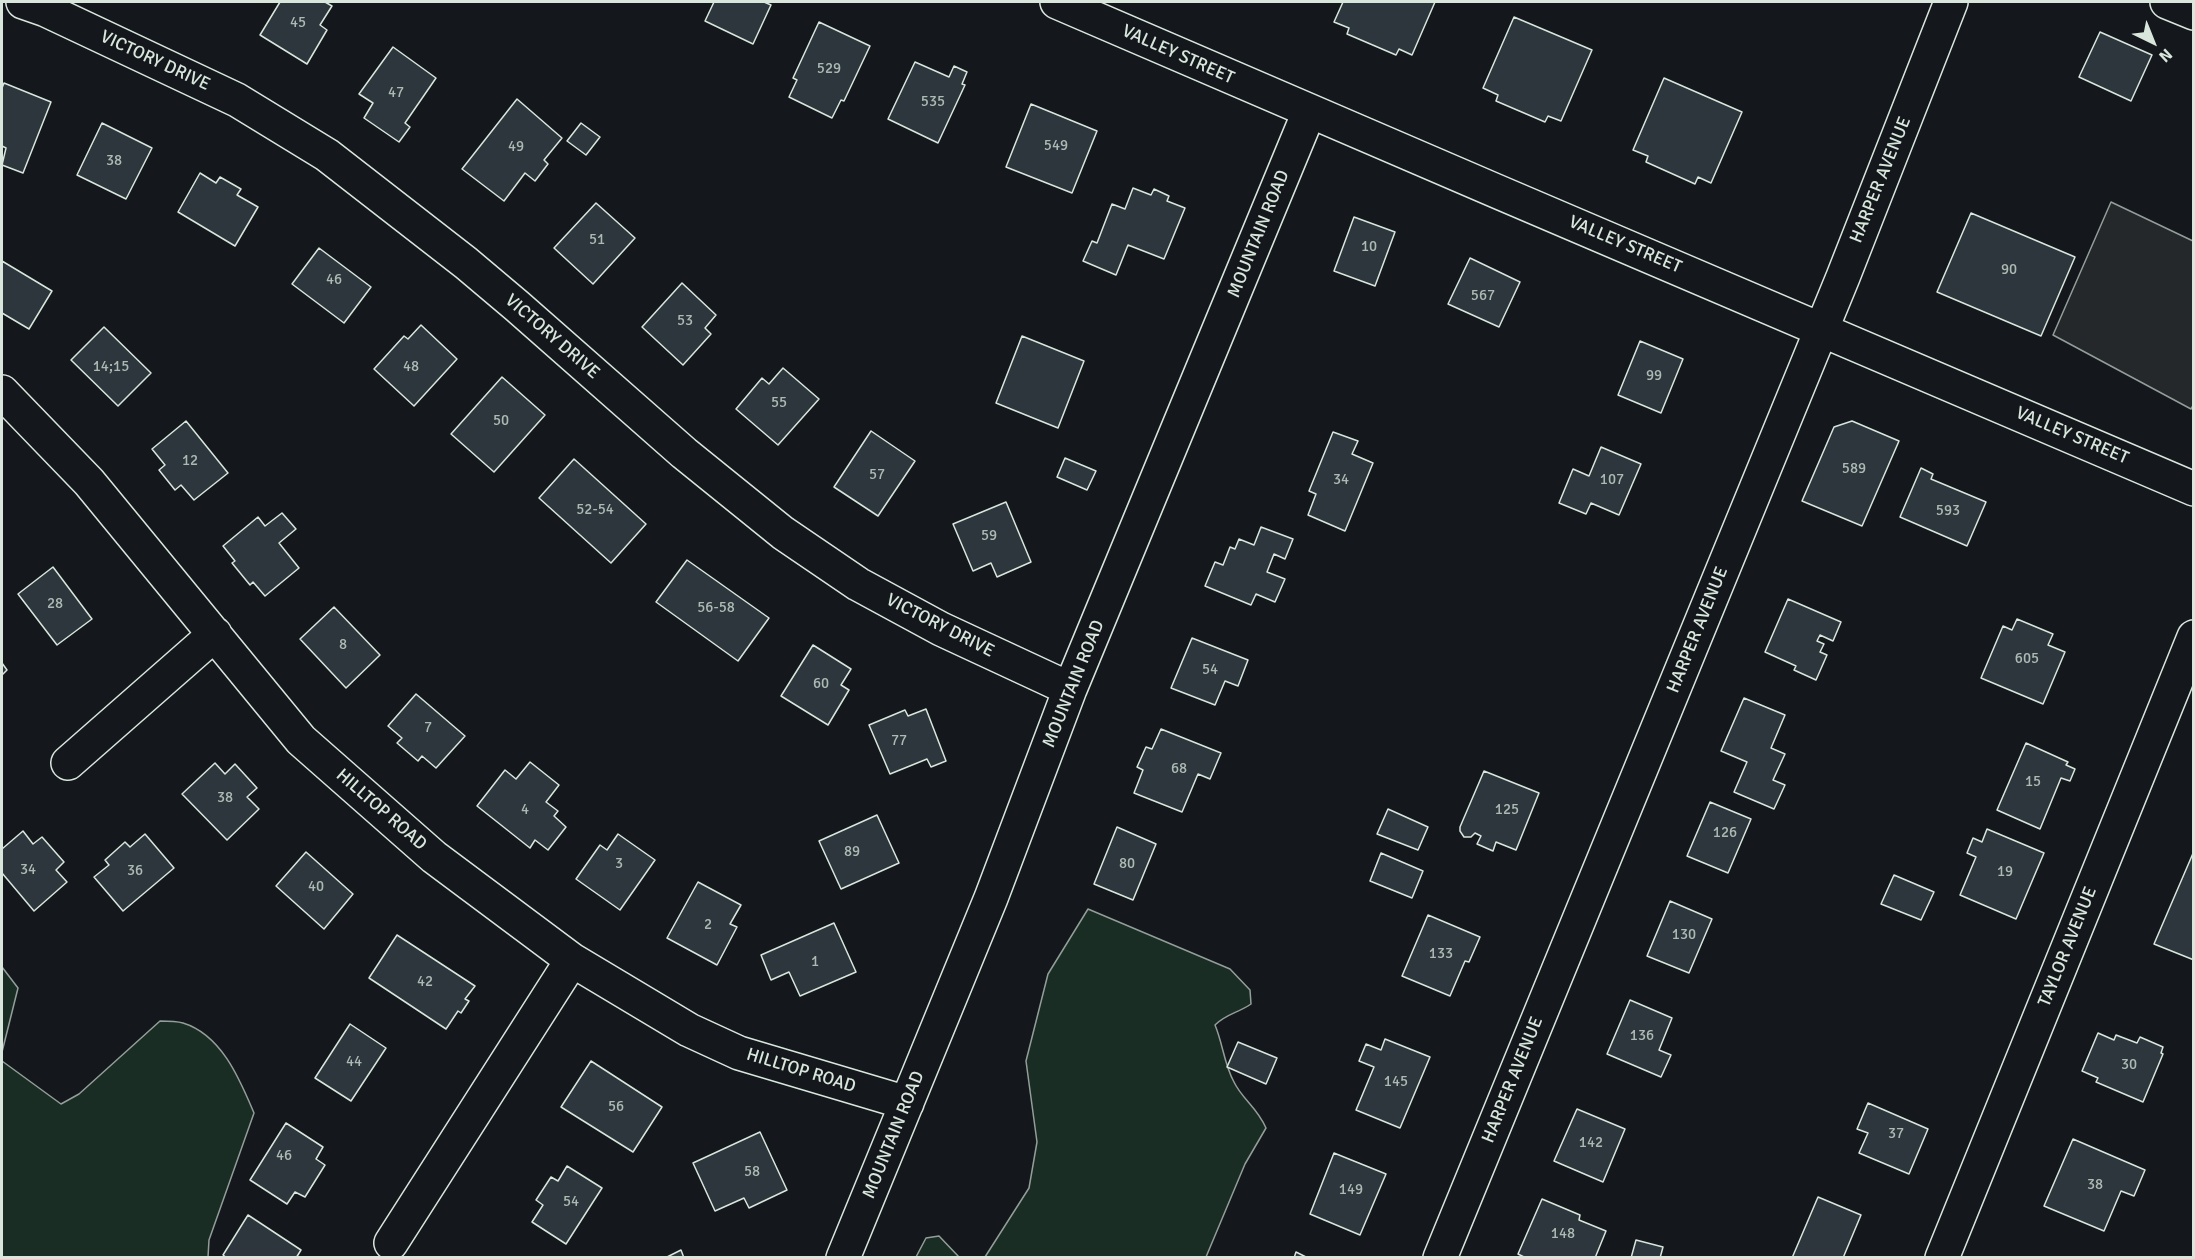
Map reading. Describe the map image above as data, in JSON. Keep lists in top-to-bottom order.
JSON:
{
  "streets": {
    "street": [
      "VALLEY STREET",
      "VICTORY DRIVE",
      "HARPER AVENUE",
      "MOUNTAIN ROAD",
      "HILLTOP ROAD",
      "TAYLOR AVENUE"
    ]
  },
  "crossings": [
    ["VALLEY STREET", "HARPER AVENUE"],
    ["VALLEY STREET", "MOUNTAIN ROAD"],
    ["VICTORY DRIVE", "MOUNTAIN ROAD"],
    ["MOUNTAIN ROAD", "HILLTOP ROAD"]
  ],
  "house_numbers": [
    "45",
    "529",
    "47",
    "535",
    "549",
    "49",
    "38",
    "51",
    "10",
    "90",
    "46",
    "567",
    "53",
    "14;15",
    "48",
    "99",
    "55",
    "50",
    "12",
    "589",
    "57",
    "34",
    "107",
    "52-54",
    "593",
    "59",
    "28",
    "56-58",
    "8",
    "605",
    "54",
    "60",
    "7",
    "77",
    "68",
    "15",
    "38",
    "4",
    "125",
    "126",
    "89",
    "3",
    "80",
    "34",
    "36",
    "19",
    "40",
    "2",
    "130",
    "133",
    "1",
    "42",
    "136",
    "44",
    "30",
    "145",
    "56",
    "37",
    "142",
    "46",
    "58",
    "38",
    "149",
    "54",
    "148"
  ],
  "north": "bottom right"
}
